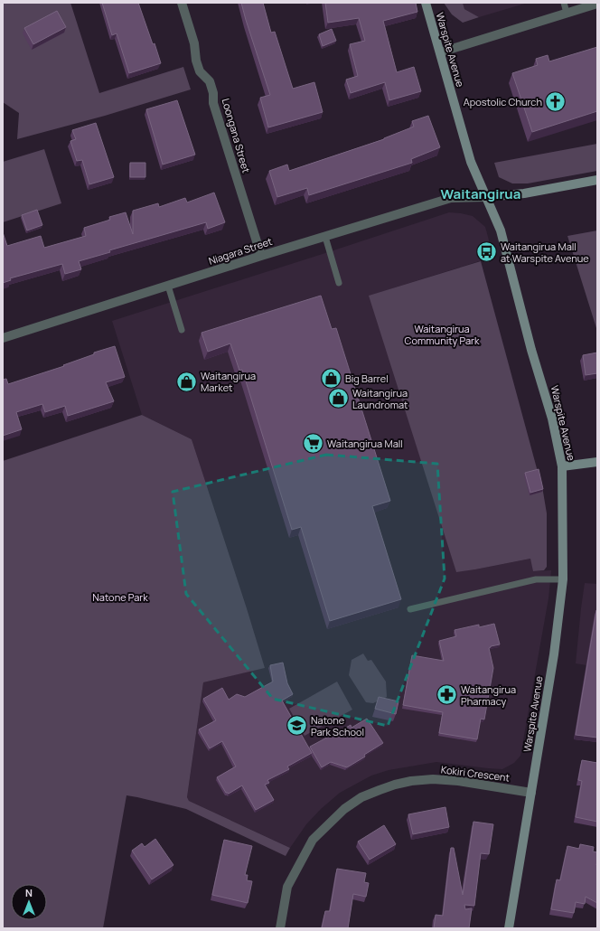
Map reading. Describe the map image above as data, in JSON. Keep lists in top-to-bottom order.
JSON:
{
  "streets": {
    "main road": ["Warspite Avenue"],
    "street": ["Loongana Street", "Niagara Street", "Kokiri Crescent"]
  },
  "crossings": [
    ["Warspite Avenue", "Niagara Street"],
    ["Warspite Avenue", "Kokiri Crescent"],
    ["Loongana Street", "Niagara Street"]
  ],
  "districts": ["Waitangirua"],
  "parks": ["Waitangirua Community Park", "Natone Park"],
  "places": {
    "church": ["Apostolic Church"],
    "bus stop": ["Waitangirua Mall at Warspite Avenue"],
    "shop": ["Big Barrel", "Waitangirua Market", "Waitangirua Laundromat"],
    "supermarket": ["Waitangirua Mall"],
    "pharmacy": ["Waitangirua Pharmacy"],
    "school or university": ["Natone Park School"]
  },
  "north": "top"
}
